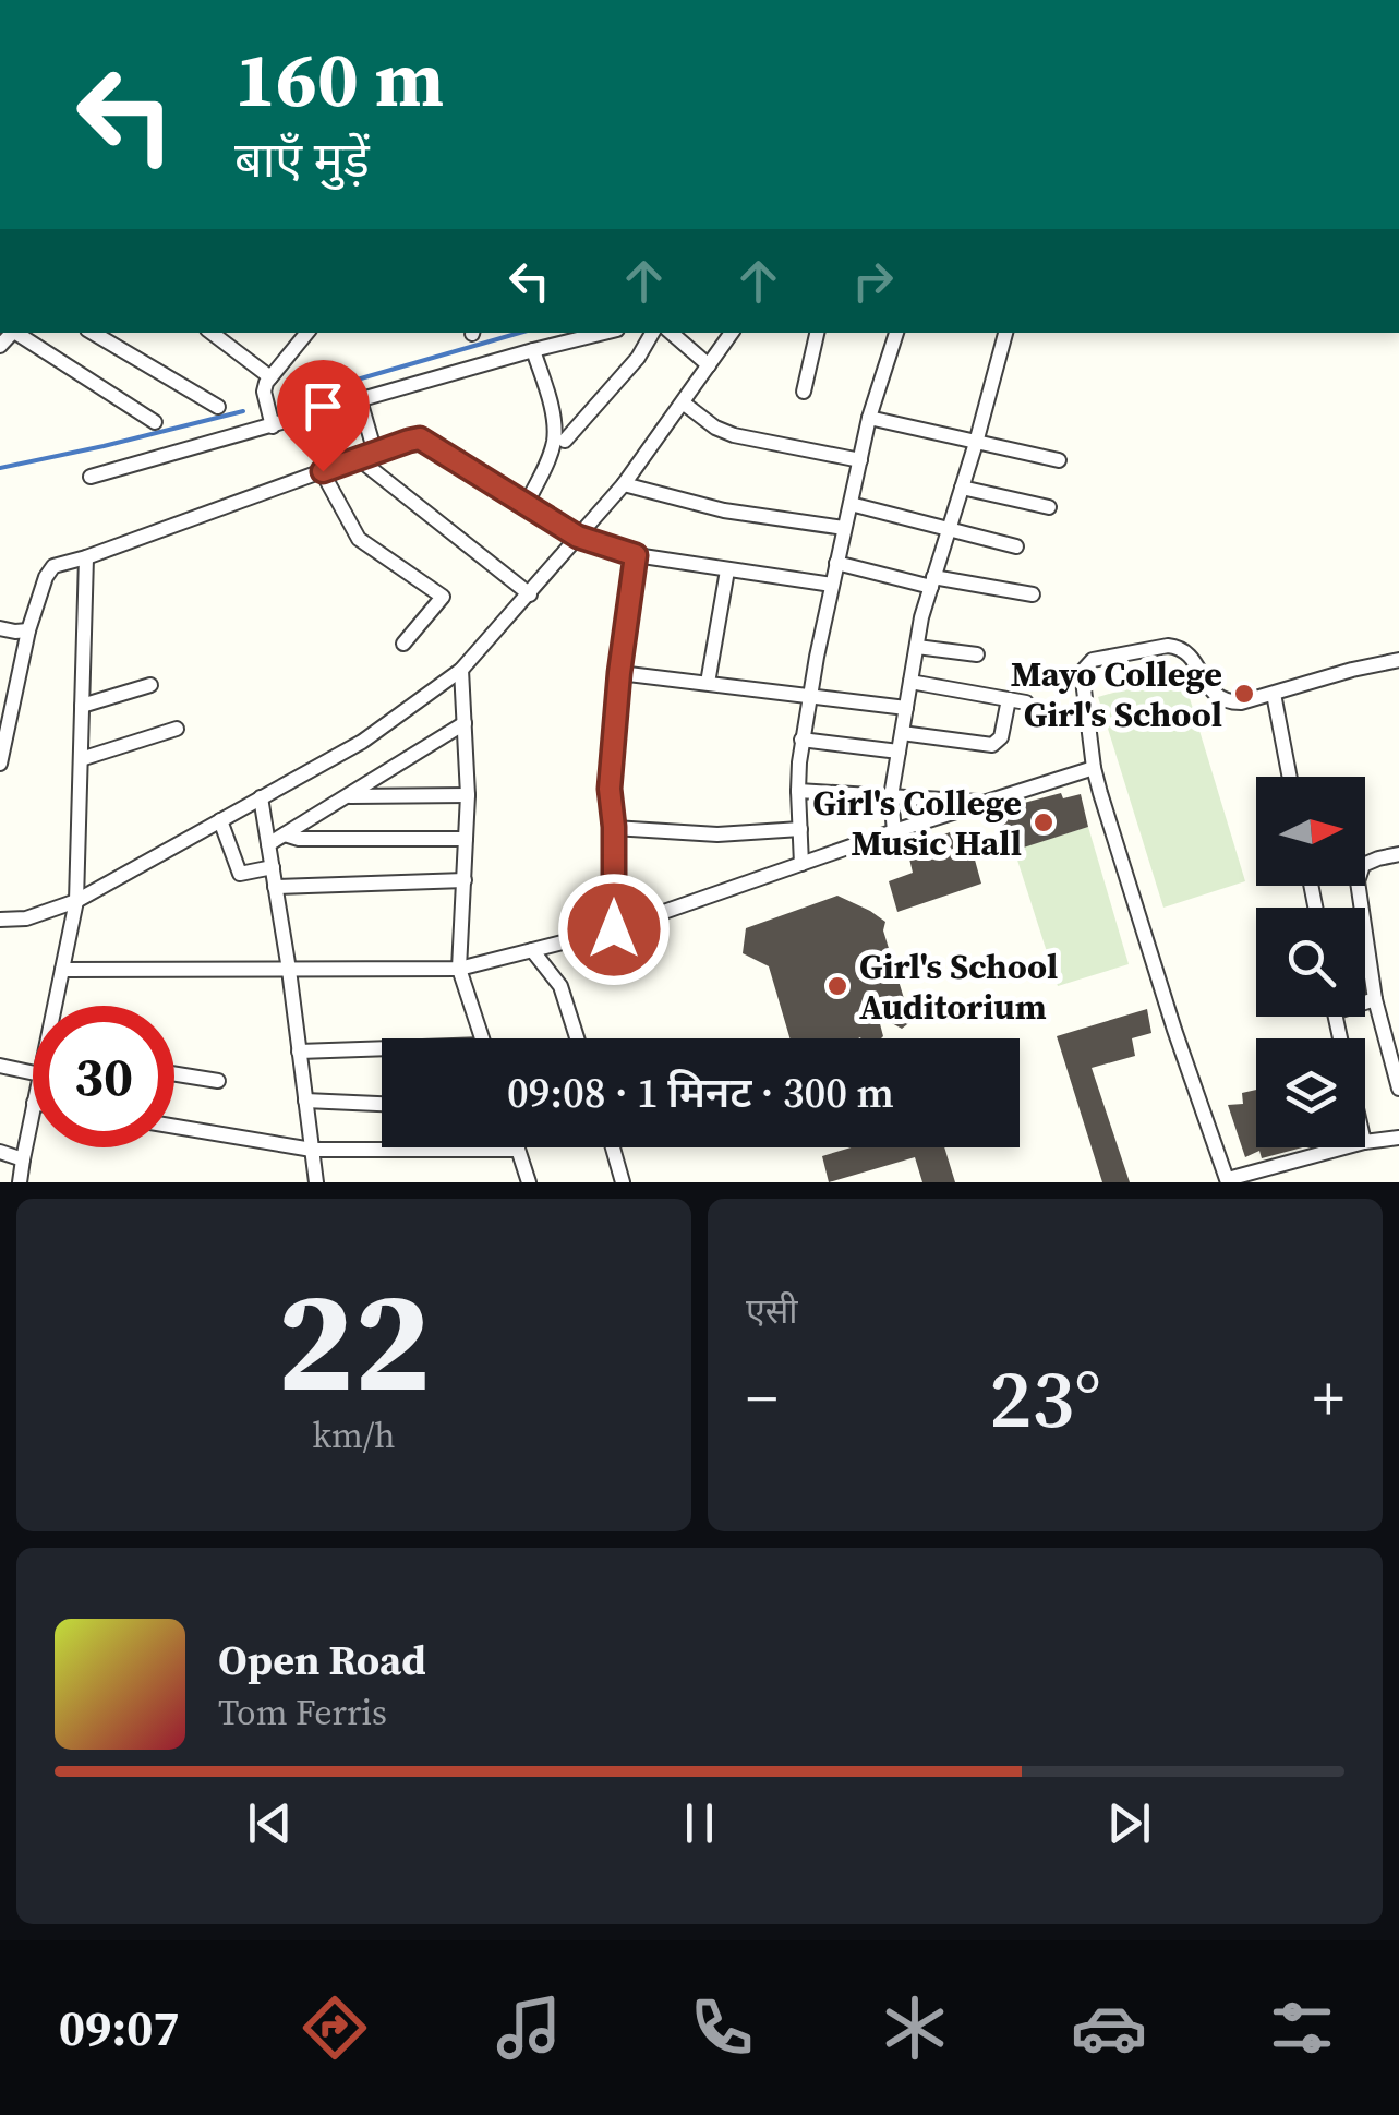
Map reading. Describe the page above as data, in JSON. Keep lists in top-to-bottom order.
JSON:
{
  "places": ["Mayo College Girl's School", "Girl's College Music Hall", "Girl's School Auditorium"],
  "north": "right",
  "page": {
    "turn": ["160 m", "बाएँ मुड़ें"],
    "limit": "30",
    "trip": "09:08 · 1 मिनट · 300 m",
    "tile": [
      ["22", "km/h"],
      "एसी"
    ],
    "heat": ["−", "23°", "+"],
    "song": ["Open Road", "Tom Ferris"],
    "tabs": "09:07"
  }
}
